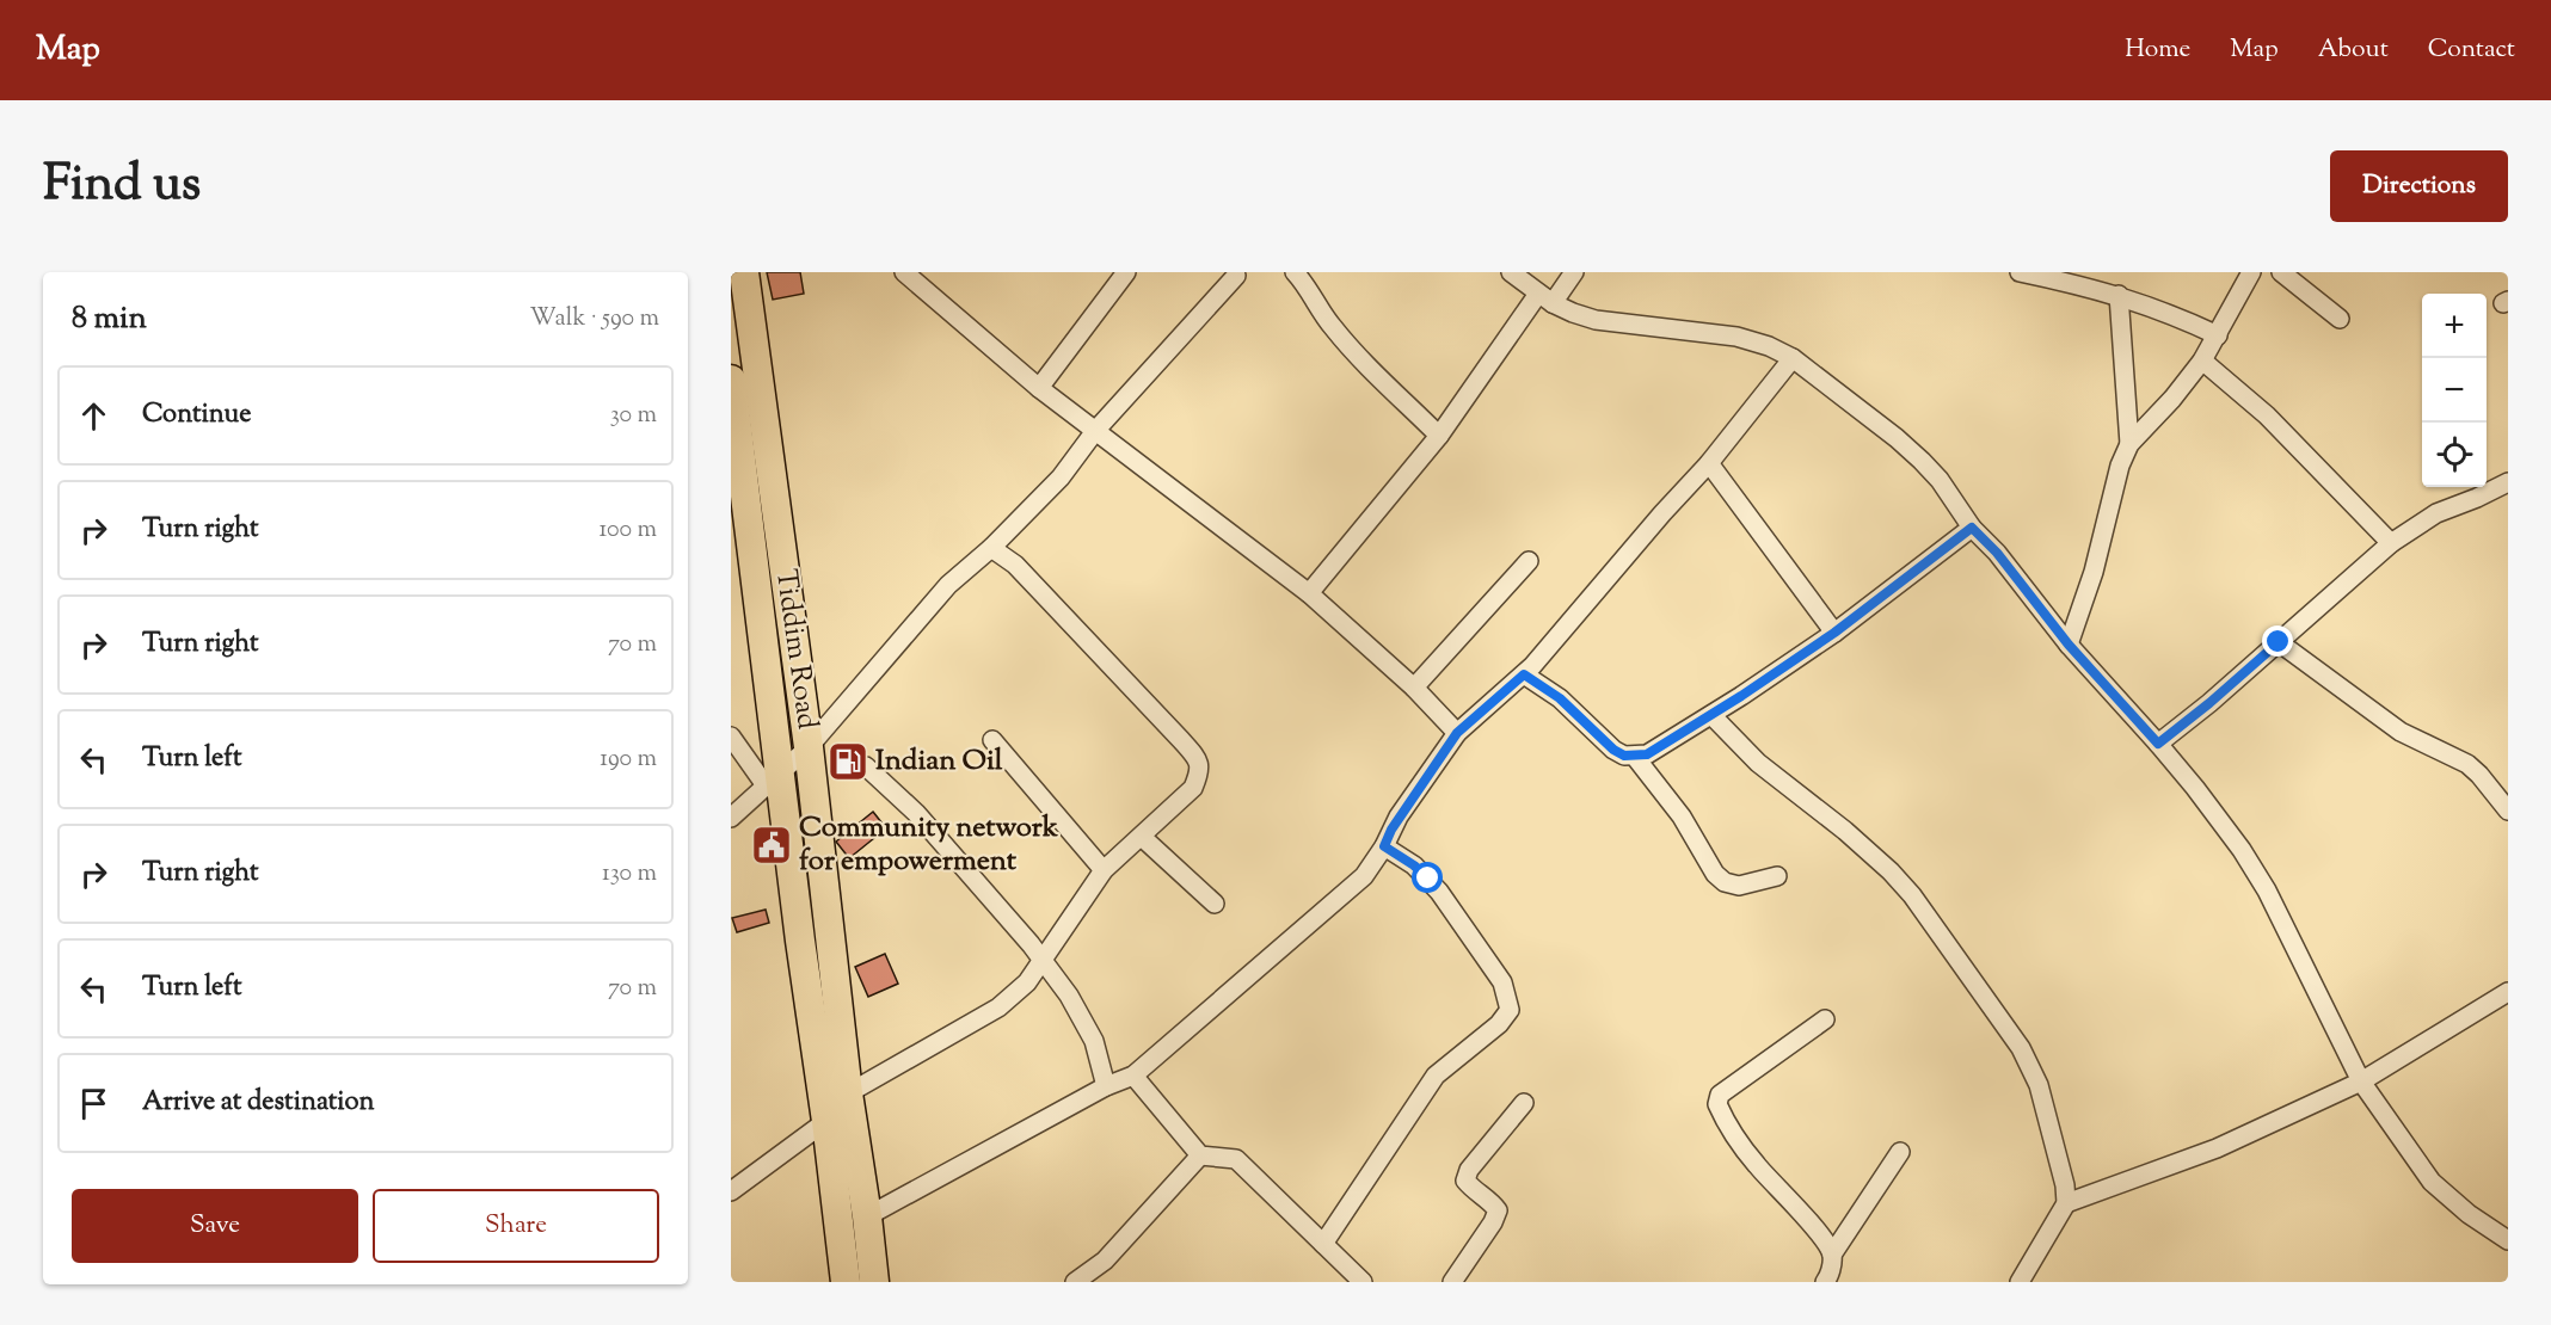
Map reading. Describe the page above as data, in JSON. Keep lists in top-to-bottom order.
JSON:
{
  "streets": {
    "highway": ["Tiddim Road"]
  },
  "places": {
    "fuel station": ["Indian Oil"],
    "public building": ["Community network for empowerment"]
  },
  "page": {
    "header": "Map",
    "nav": [
      "Home",
      "Map",
      "About",
      "Contact"
    ],
    "title": "Find us",
    "buttons": [
      "Directions",
      ["Save", "Share"]
    ],
    "heading": ["8 min", "Walk · 590 m"],
    "map_buttons": ["+", "−"],
    "list": [
      ["Continue", "30 m"],
      ["Turn right", "100 m"],
      ["Turn right", "70 m"],
      ["Turn left", "190 m"],
      ["Turn right", "130 m"],
      ["Turn left", "70 m"],
      "Arrive at destination"
    ]
  }
}
